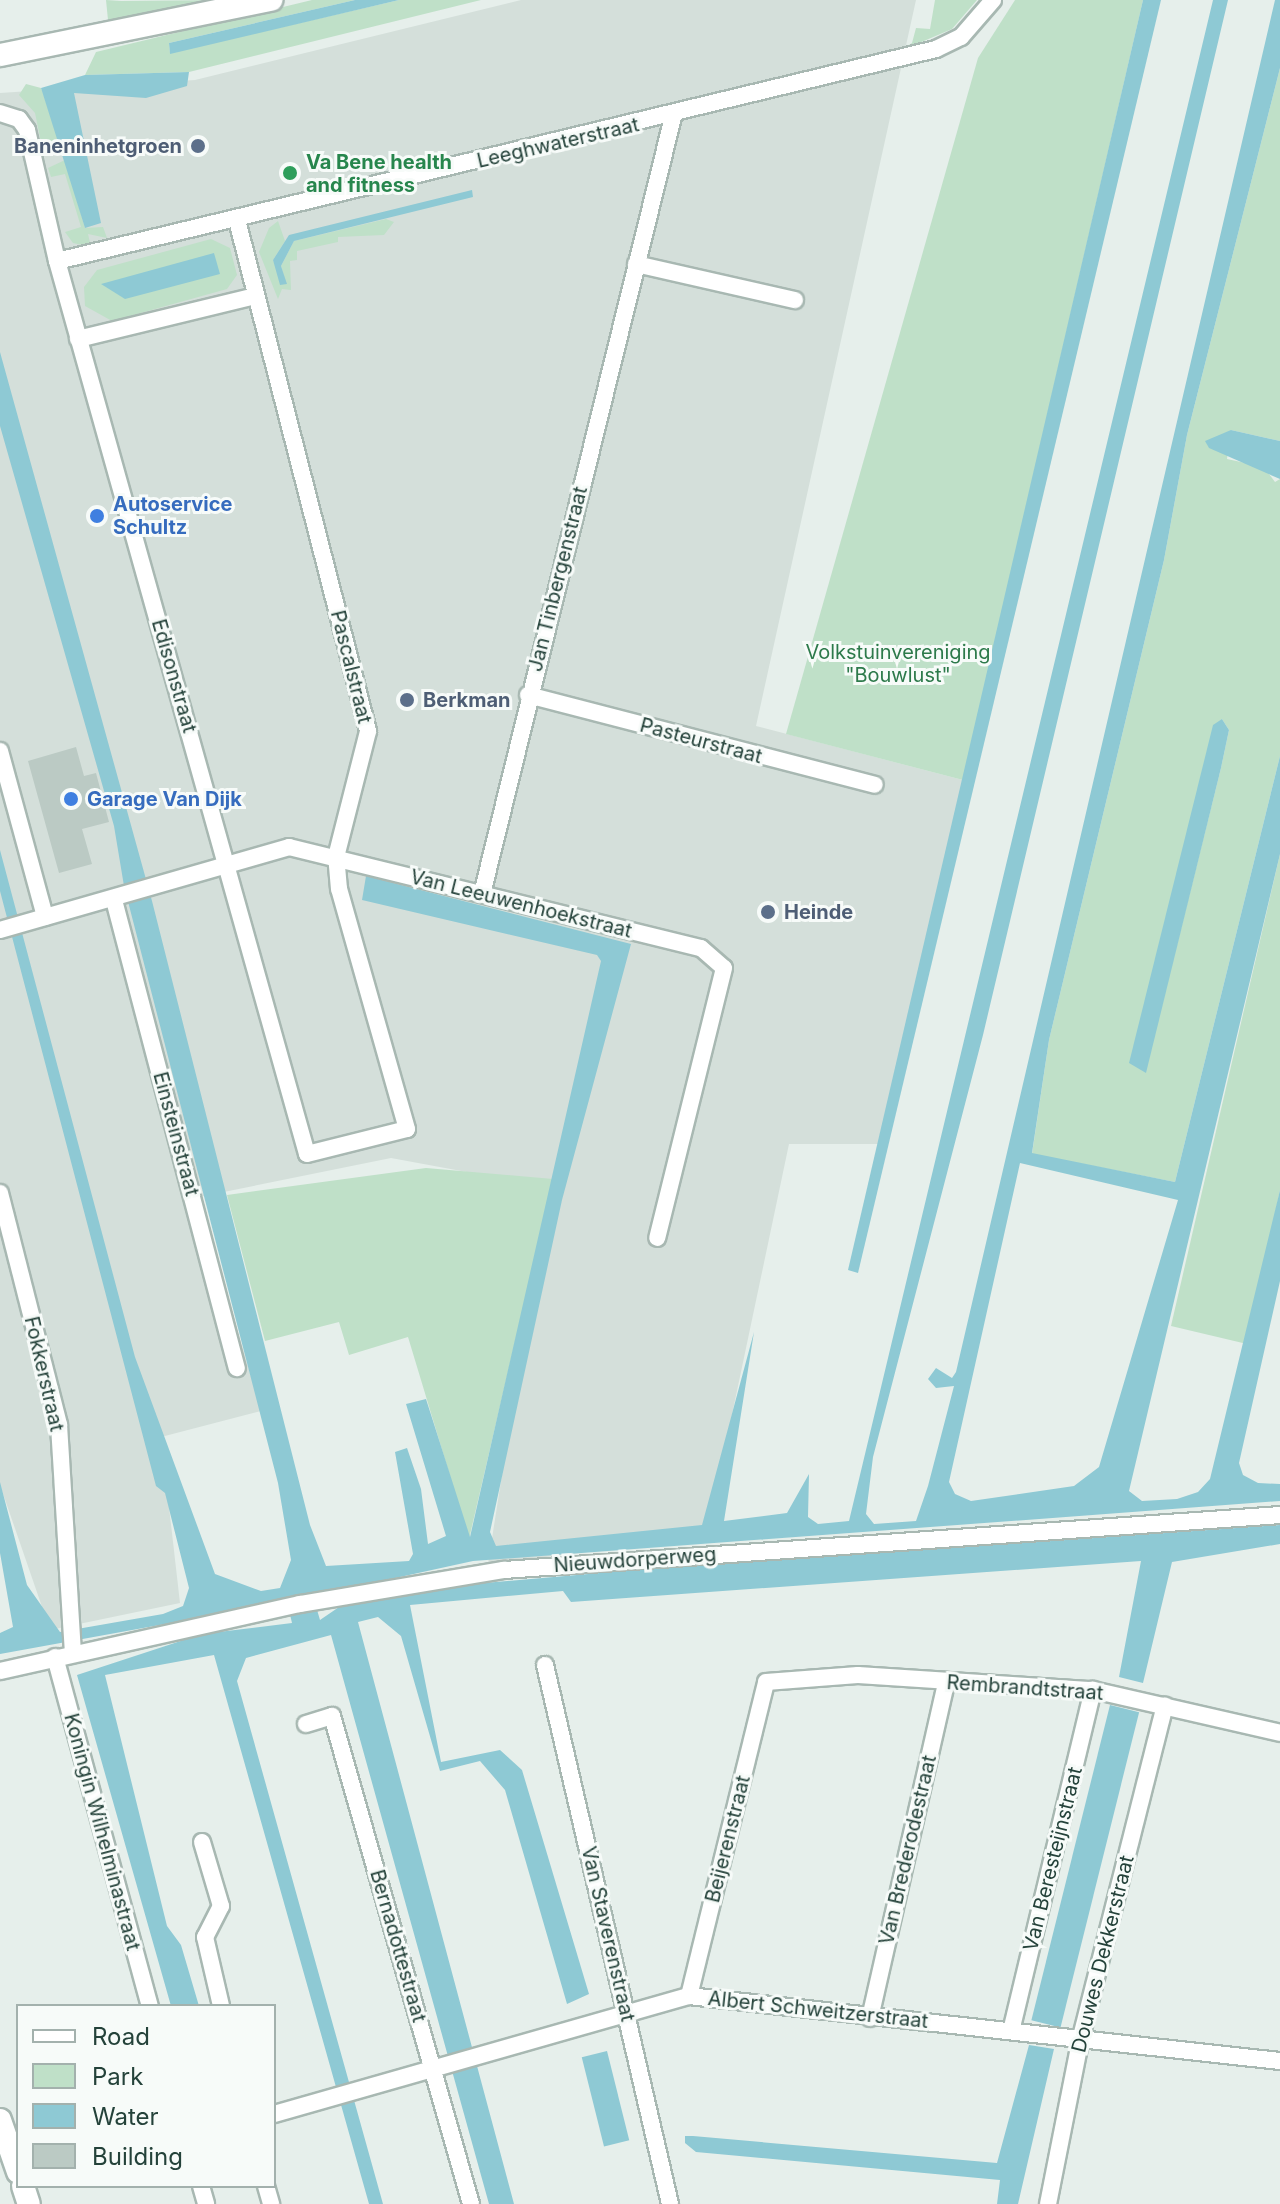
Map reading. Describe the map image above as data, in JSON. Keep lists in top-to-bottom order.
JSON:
{
  "streets": {
    "street": [
      "Leeghwaterstraat",
      "Jan Tinbergenstraat",
      "Pascalstraat",
      "Edisonstraat",
      "Pasteurstraat",
      "Van Leeuwenhoekstraat",
      "Einsteinstraat",
      "Fokkerstraat",
      "Nieuwdorperweg",
      "Rembrandtstraat",
      "Koningin Wilhelminastraat",
      "Beijerenstraat",
      "Van Brederodestraat",
      "Van Beresteijnstraat",
      "Van Staverenstraat",
      "Bernadottestraat",
      "Douwes Dekkerstraat",
      "Albert Schweitzerstraat"
    ]
  },
  "crossings": [
    ["Leeghwaterstraat", "Jan Tinbergenstraat"],
    ["Leeghwaterstraat", "Pascalstraat"],
    ["Leeghwaterstraat", "Edisonstraat"],
    ["Jan Tinbergenstraat", "Pasteurstraat"],
    ["Jan Tinbergenstraat", "Van Leeuwenhoekstraat"],
    ["Pascalstraat", "Edisonstraat"],
    ["Pascalstraat", "Van Leeuwenhoekstraat"],
    ["Edisonstraat", "Van Leeuwenhoekstraat"],
    ["Van Leeuwenhoekstraat", "Einsteinstraat"],
    ["Fokkerstraat", "Nieuwdorperweg"],
    ["Nieuwdorperweg", "Koningin Wilhelminastraat"],
    ["Rembrandtstraat", "Beijerenstraat"],
    ["Rembrandtstraat", "Van Brederodestraat"],
    ["Rembrandtstraat", "Van Beresteijnstraat"],
    ["Rembrandtstraat", "Douwes Dekkerstraat"],
    ["Beijerenstraat", "Albert Schweitzerstraat"],
    ["Van Brederodestraat", "Albert Schweitzerstraat"],
    ["Van Beresteijnstraat", "Albert Schweitzerstraat"],
    ["Van Staverenstraat", "Albert Schweitzerstraat"],
    ["Bernadottestraat", "Albert Schweitzerstraat"],
    ["Douwes Dekkerstraat", "Albert Schweitzerstraat"]
  ],
  "parks": ["Volkstuinvereniging \"Bouwlust\""],
  "places": [
    "Baneninhetgroen",
    "Va Bene health and fitness",
    "Autoservice Schultz",
    "Berkman",
    "Garage Van Dijk",
    "Heinde"
  ],
  "legend": [
    "Road",
    "Park",
    "Water",
    "Building"
  ]
}
